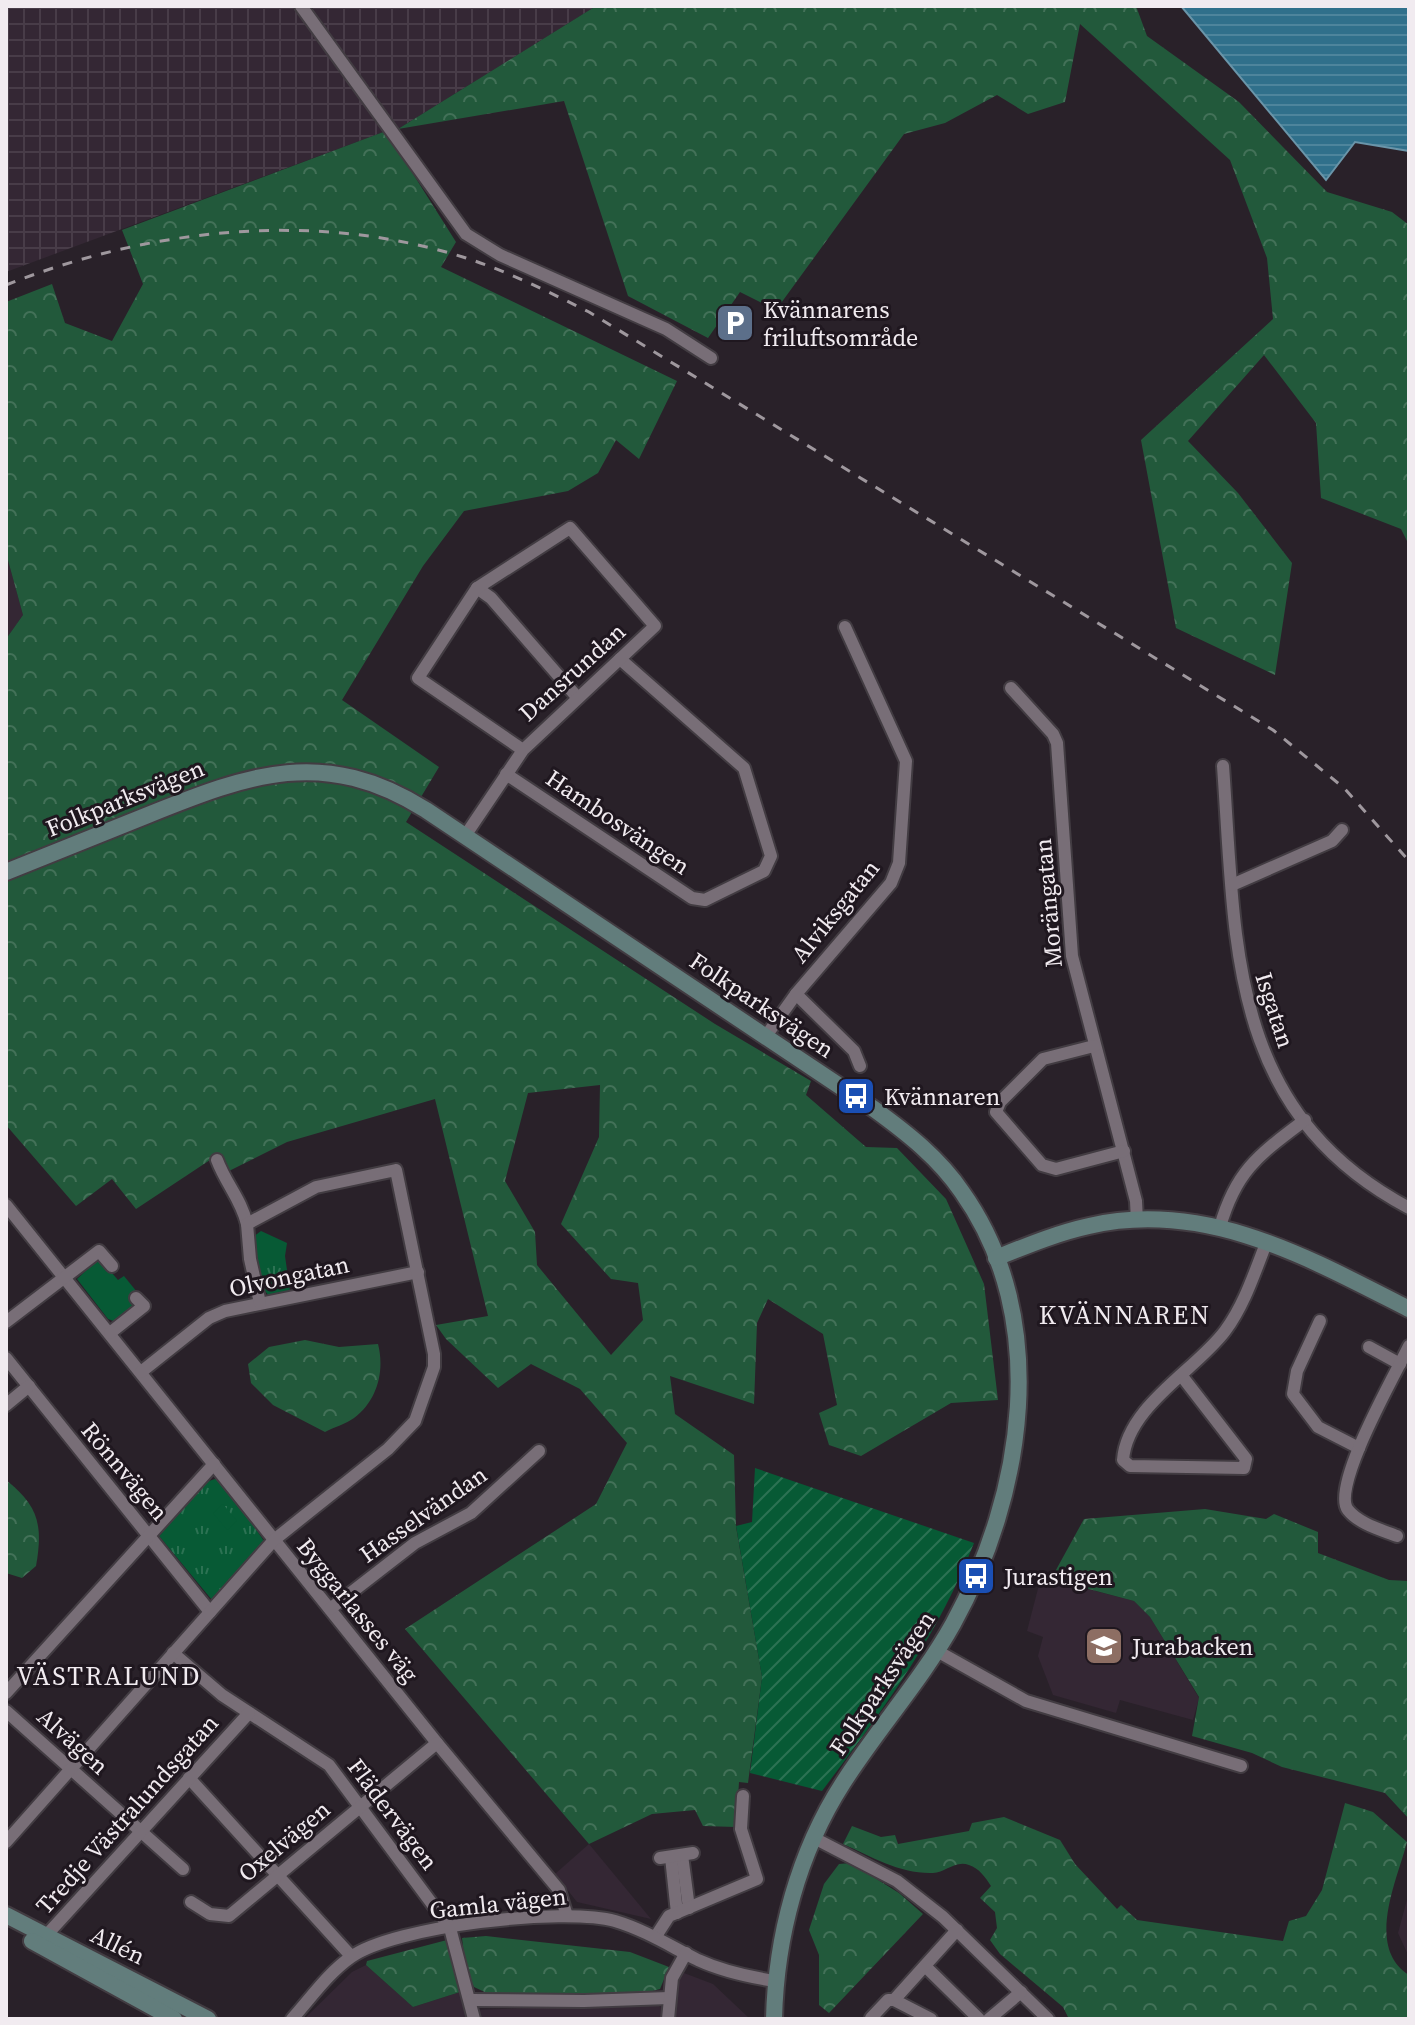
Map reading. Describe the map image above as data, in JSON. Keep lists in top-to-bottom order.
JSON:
{
  "streets": {
    "main road": ["Folkparksvägen", "Allén"],
    "street": [
      "Dansrundan",
      "Hambosvängen",
      "Morängatan",
      "Alviksgatan",
      "Isgatan",
      "Olvongatan",
      "Rönnvägen",
      "Hasselvändan",
      "Byggarlasses väg",
      "Alvägen",
      "Tredje Västralundsgatan",
      "Flädervägen",
      "Oxelvägen",
      "Gamla vägen"
    ]
  },
  "crossings": [
    ["Dansrundan", "Folkparksvägen"],
    ["Dansrundan", "Hambosvängen"],
    ["Folkparksvägen", "Alviksgatan"],
    ["Folkparksvägen", "Gamla vägen"],
    ["Olvongatan", "Byggarlasses väg"],
    ["Hasselvändan", "Byggarlasses väg"],
    ["Byggarlasses väg", "Oxelvägen"],
    ["Byggarlasses väg", "Gamla vägen"],
    ["Alvägen", "Tredje Västralundsgatan"],
    ["Tredje Västralundsgatan", "Flädervägen"],
    ["Tredje Västralundsgatan", "Allén"],
    ["Flädervägen", "Oxelvägen"],
    ["Flädervägen", "Gamla vägen"]
  ],
  "districts": ["KVÄNNAREN", "VÄSTRALUND"],
  "places": {
    "parking": ["Kvännarens friluftsområde"],
    "bus stop": ["Kvännaren", "Jurastigen"],
    "school or university": ["Jurabacken"]
  }
}
